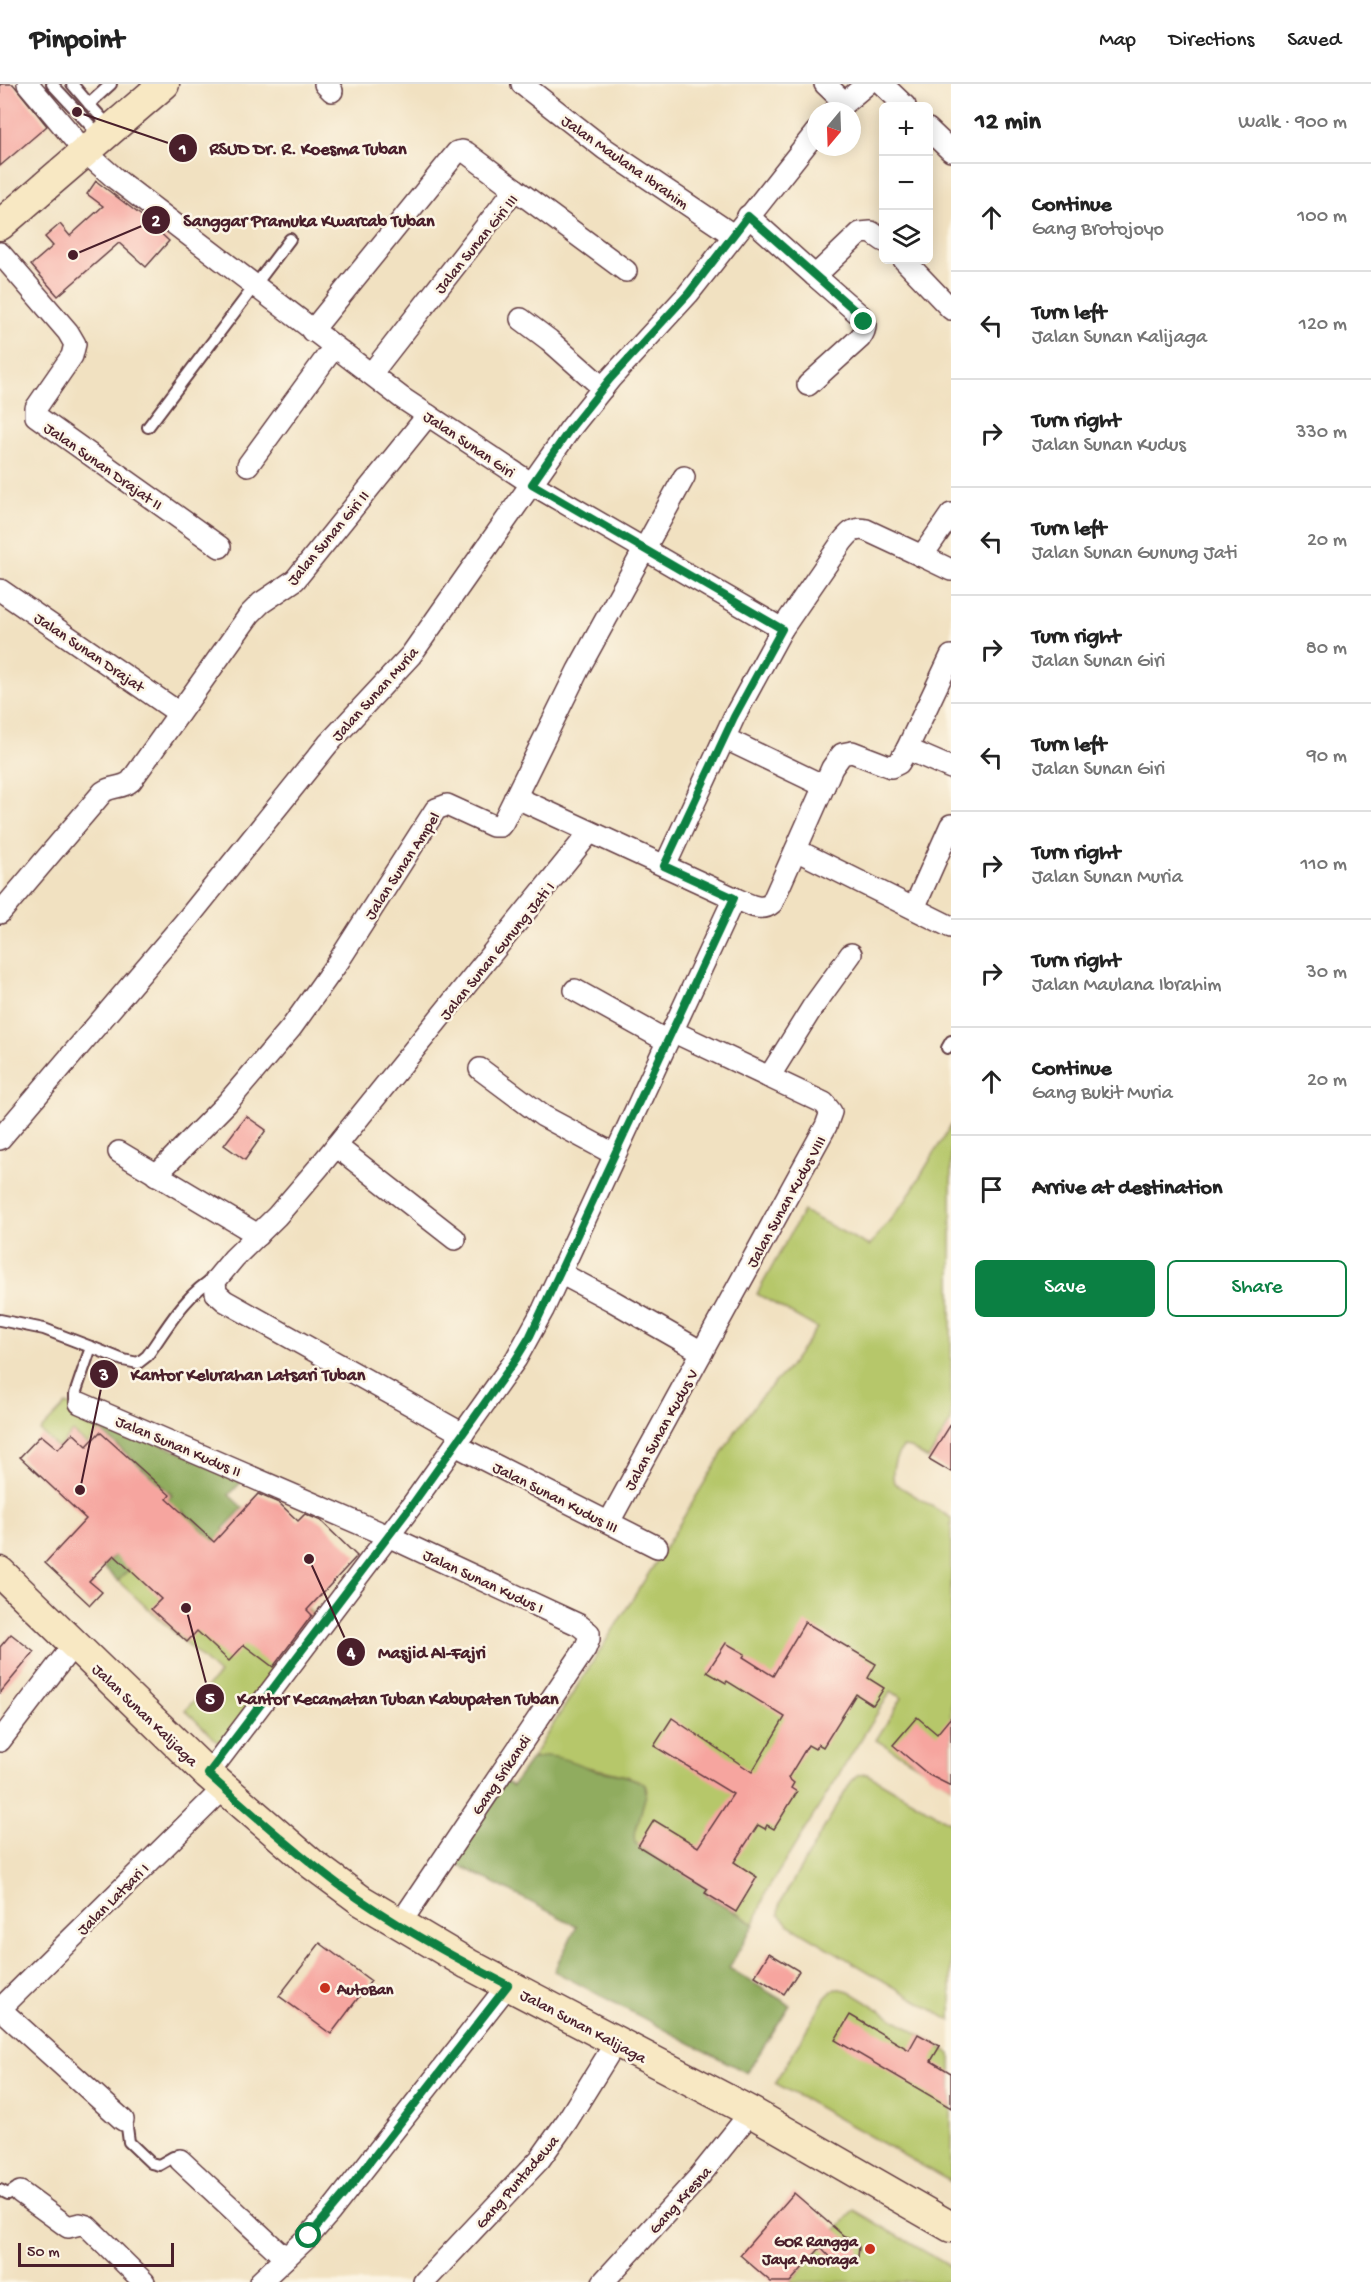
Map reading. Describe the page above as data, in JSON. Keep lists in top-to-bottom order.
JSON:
{
  "streets": {
    "main road": ["Jalan Sunan Kalijaga"],
    "street": [
      "Jalan Maulana Ibrahim",
      "Jalan Sunan Giri III",
      "Jalan Sunan Giri",
      "Jalan Sunan Drajat II",
      "Jalan Sunan Giri II",
      "Jalan Sunan Drajat",
      "Jalan Sunan Muria",
      "Jalan Sunan Ampel",
      "Jalan Sunan Gunung Jati I",
      "Jalan Sunan Kudus VIII",
      "Jalan Sunan Kudus V",
      "Jalan Sunan Kudus II",
      "Jalan Sunan Kudus III",
      "Jalan Sunan Kudus I",
      "Gang Srikandi",
      "Jalan Latsari I",
      "Gang Puntadewa",
      "Gang Kresna"
    ]
  },
  "crossings": [
    ["Jalan Maulana Ibrahim", "Jalan Sunan Muria"],
    ["Jalan Sunan Giri III", "Jalan Sunan Giri"],
    ["Jalan Sunan Giri", "Jalan Sunan Giri II"],
    ["Jalan Sunan Giri", "Jalan Sunan Muria"],
    ["Jalan Sunan Giri", "Jalan Sunan Ampel"],
    ["Jalan Sunan Giri II", "Jalan Sunan Drajat"],
    ["Jalan Sunan Gunung Jati I", "Jalan Sunan Kudus III"],
    ["Jalan Sunan Kudus VIII", "Jalan Sunan Kudus V"],
    ["Jalan Sunan Kudus VIII", "Jalan Latsari I"],
    ["Jalan Sunan Kudus V", "Jalan Sunan Kudus III"],
    ["Jalan Sunan Kudus V", "Jalan Latsari I"],
    ["Jalan Sunan Kudus II", "Jalan Sunan Kudus I"],
    ["Jalan Sunan Kudus II", "Jalan Latsari I"],
    ["Jalan Sunan Kudus III", "Jalan Latsari I"],
    ["Jalan Sunan Kudus I", "Gang Srikandi"],
    ["Jalan Sunan Kudus I", "Jalan Latsari I"],
    ["Jalan Sunan Kalijaga", "Gang Srikandi"],
    ["Jalan Sunan Kalijaga", "Jalan Latsari I"],
    ["Jalan Sunan Kalijaga", "Gang Puntadewa"],
    ["Jalan Sunan Kalijaga", "Gang Kresna"]
  ],
  "places": [
    "RSUD Dr. R. Koesma Tuban",
    "Sanggar Pramuka Kwarcab Tuban",
    "Kantor Kelurahan Latsari Tuban",
    "Masjid Al-Fajri",
    "Kantor Kecamatan Tuban Kabupaten Tuban",
    "AutoBan",
    "GOR Rangga Jaya Anoraga"
  ],
  "scale_bar": "50 m",
  "north": "bottom",
  "page": {
    "header": "Pinpoint",
    "nav": ["Map", "Directions", "Saved"],
    "heading": ["12 min", "Walk · 900 m"],
    "map_buttons": ["+", "−"],
    "list": [
      ["Continue", "Gang Brotojoyo", "100 m"],
      ["Turn left", "Jalan Sunan Kalijaga", "120 m"],
      ["Turn right", "Jalan Sunan Kudus", "330 m"],
      ["Turn left", "Jalan Sunan Gunung Jati", "20 m"],
      ["Turn right", "Jalan Sunan Giri", "80 m"],
      ["Turn left", "Jalan Sunan Giri", "90 m"],
      ["Turn right", "Jalan Sunan Muria", "110 m"],
      ["Turn right", "Jalan Maulana Ibrahim", "30 m"],
      ["Continue", "Gang Bukit Muria", "20 m"],
      "Arrive at destination"
    ],
    "buttons": ["Save", "Share"],
    "scale": "50 m"
  }
}
